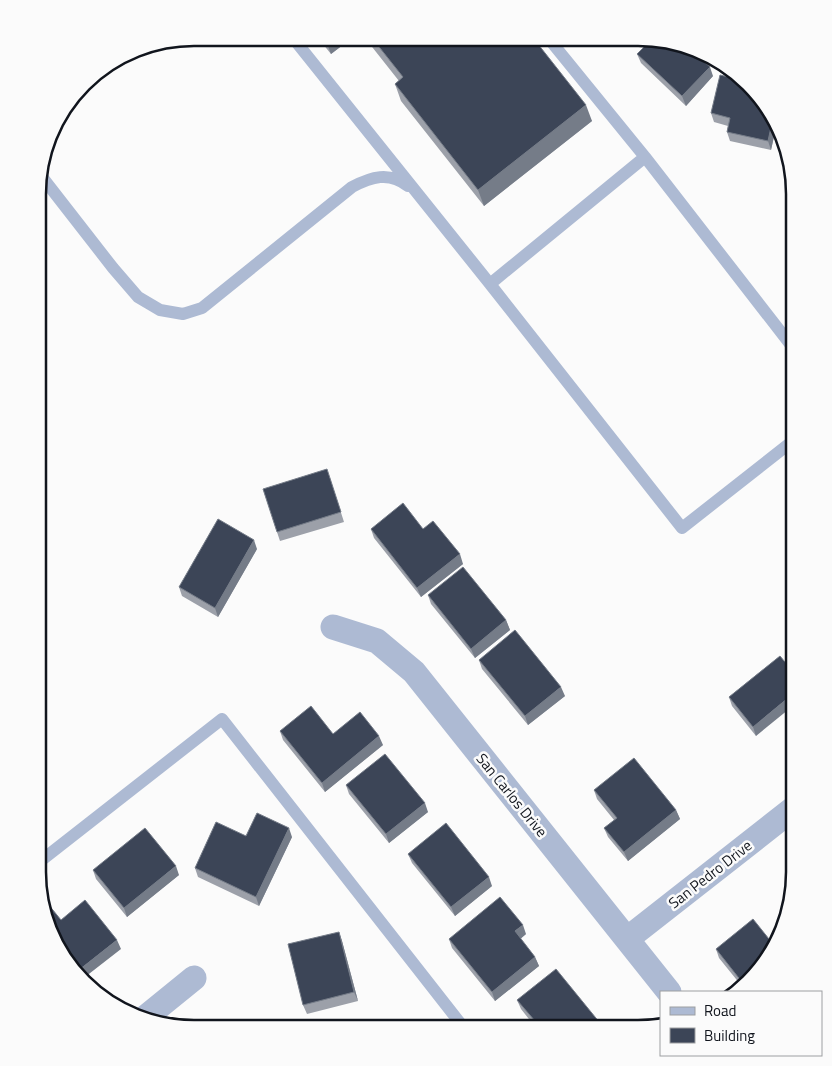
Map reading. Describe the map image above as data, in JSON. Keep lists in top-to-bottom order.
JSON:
{
  "streets": {
    "street": ["San Carlos Drive", "San Pedro Drive"]
  },
  "crossings": [
    ["San Carlos Drive", "San Pedro Drive"]
  ],
  "legend": ["Road", "Building"]
}
